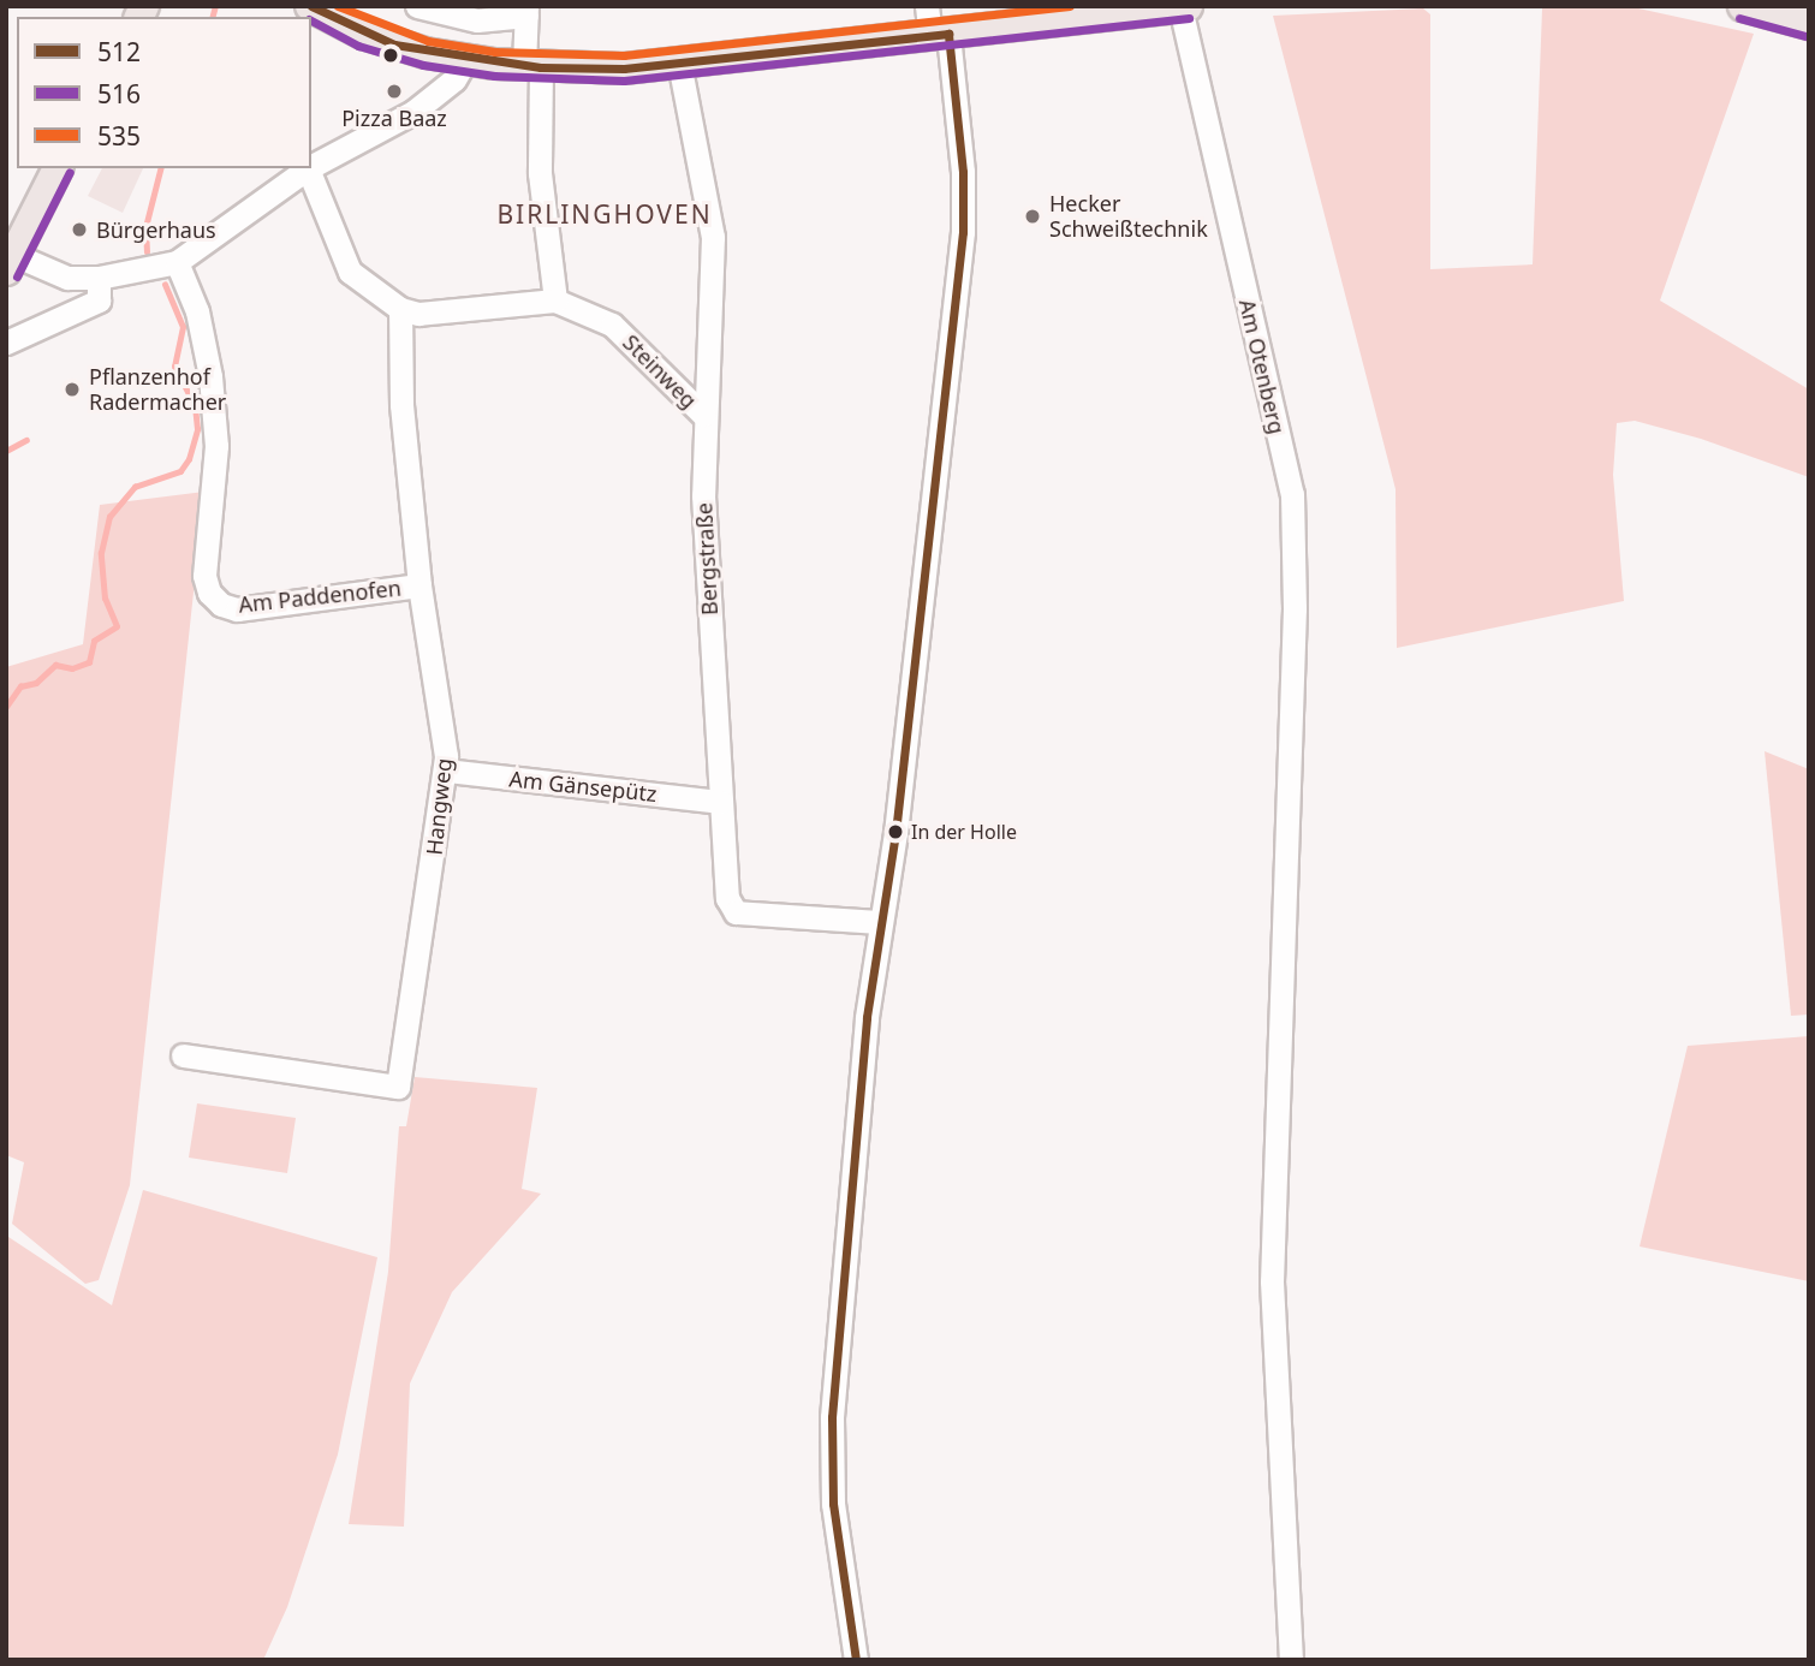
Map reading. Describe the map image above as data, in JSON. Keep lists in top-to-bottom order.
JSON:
{
  "streets": {
    "street": [
      "Am Otenberg",
      "Steinweg",
      "Bergstraße",
      "Am Paddenofen",
      "Am Gänsepütz",
      "Hangweg"
    ]
  },
  "crossings": [
    ["Steinweg", "Bergstraße"],
    ["Bergstraße", "Am Gänsepütz"],
    ["Am Paddenofen", "Hangweg"],
    ["Am Gänsepütz", "Hangweg"]
  ],
  "districts": ["BIRLINGHOVEN"],
  "places": [
    "Pizza Baaz",
    "Hecker Schweißtechnik",
    "Bürgerhaus",
    "Pflanzenhof Radermacher",
    "In der Holle"
  ],
  "lines": ["transit line 512", "transit line 535", "transit line 516"],
  "legend": ["512", "516", "535"]
}
